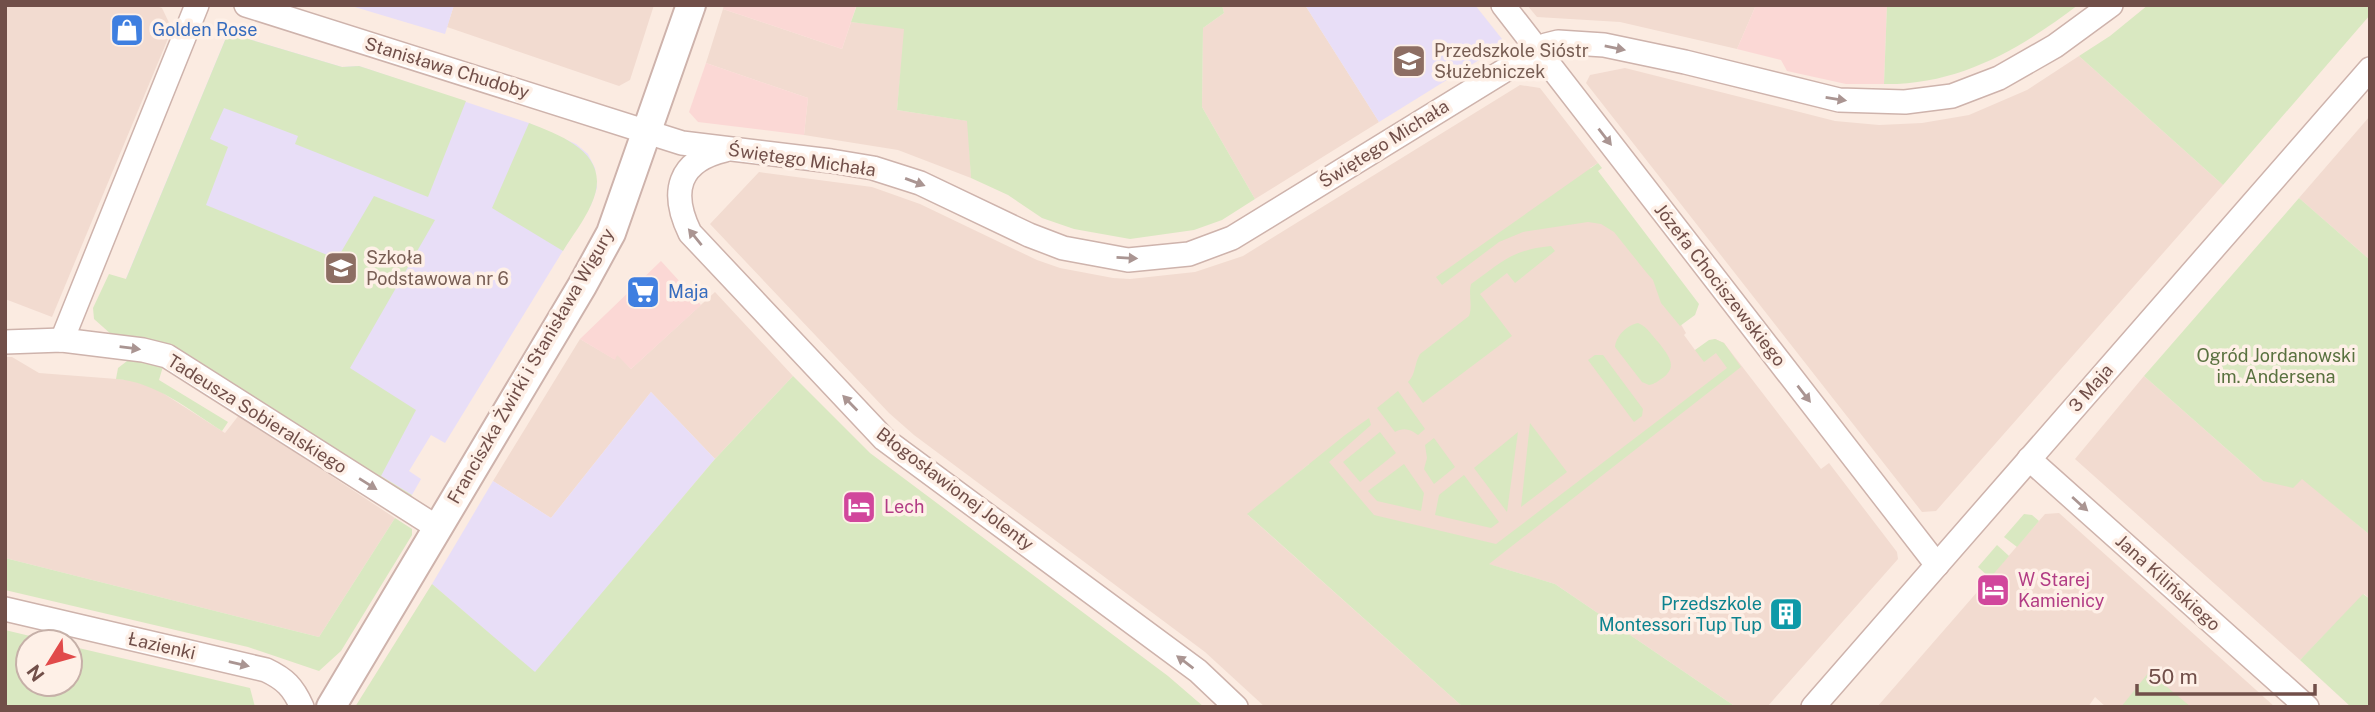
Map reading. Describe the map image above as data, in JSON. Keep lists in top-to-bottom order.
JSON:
{
  "streets": {
    "street": [
      "Stanisława Chudoby",
      "Świętego Michała",
      "Józefa Chociszewskiego",
      "Franciszka Żwirki i Stanisława Wigury",
      "3 Maja",
      "Tadeusza Sobieralskiego",
      "Błogosławionej Jolenty",
      "Jana Kilińskiego",
      "Łazienki"
    ]
  },
  "crossings": [
    ["Stanisława Chudoby", "Świętego Michała"],
    ["Stanisława Chudoby", "Franciszka Żwirki i Stanisława Wigury"],
    ["Świętego Michała", "Józefa Chociszewskiego"],
    ["Świętego Michała", "Franciszka Żwirki i Stanisława Wigury"],
    ["Świętego Michała", "Błogosławionej Jolenty"],
    ["Józefa Chociszewskiego", "3 Maja"],
    ["Franciszka Żwirki i Stanisława Wigury", "Tadeusza Sobieralskiego"],
    ["3 Maja", "Jana Kilińskiego"]
  ],
  "one_way": [
    "Świętego Michała",
    "Józefa Chociszewskiego",
    "Tadeusza Sobieralskiego",
    "Błogosławionej Jolenty",
    "Jana Kilińskiego",
    "Łazienki"
  ],
  "parks": ["Ogród Jordanowski im. Andersena"],
  "places": {
    "shop": ["Golden Rose"],
    "school or university": ["Przedszkole Sióstr Służebniczek", "Szkoła Podstawowa nr 6"],
    "supermarket": ["Maja"],
    "hotel": ["Lech", "W Starej Kamienicy"],
    "building": ["Przedszkole Montessori Tup Tup"]
  },
  "scale_bar": "50 m",
  "north": "bottom left"
}
